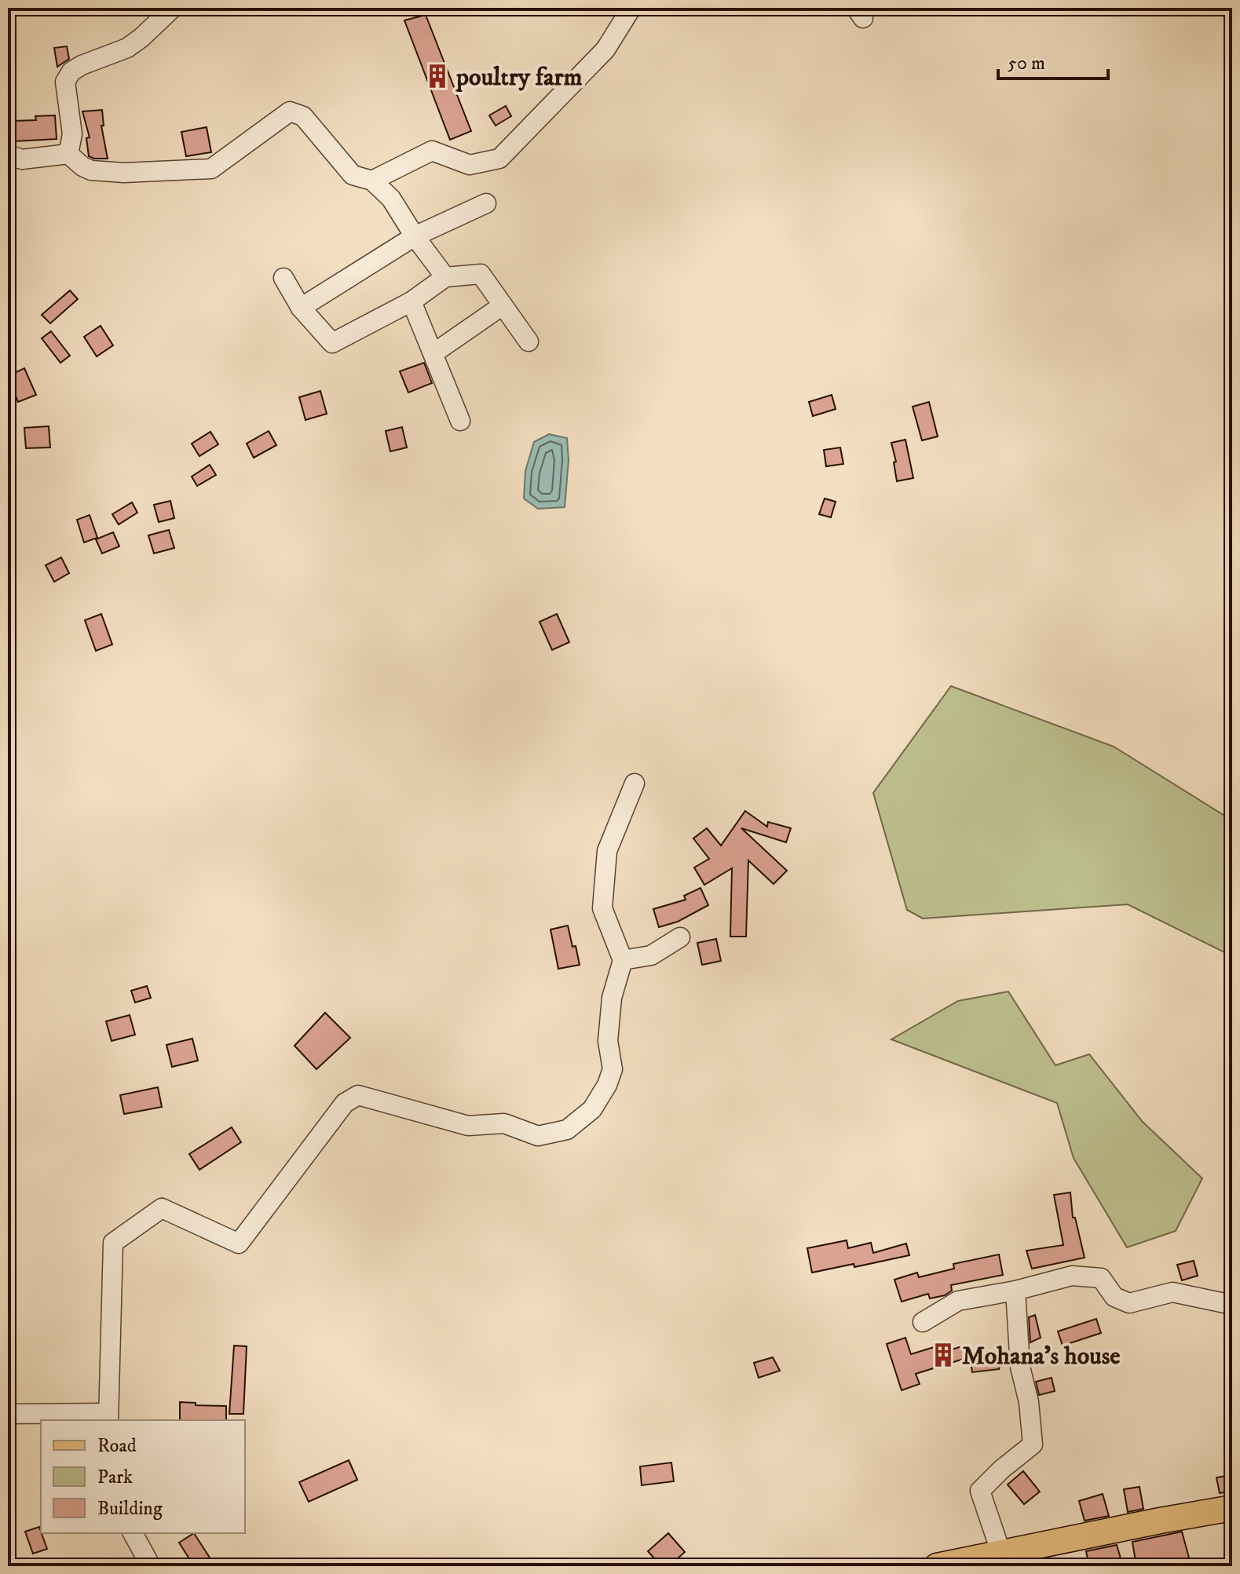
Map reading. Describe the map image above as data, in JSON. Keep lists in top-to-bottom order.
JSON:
{
  "places": {
    "building": ["poultry farm", "Mohana's house"]
  },
  "legend": ["Road", "Park", "Building"],
  "scale_bar": "50 m"
}
